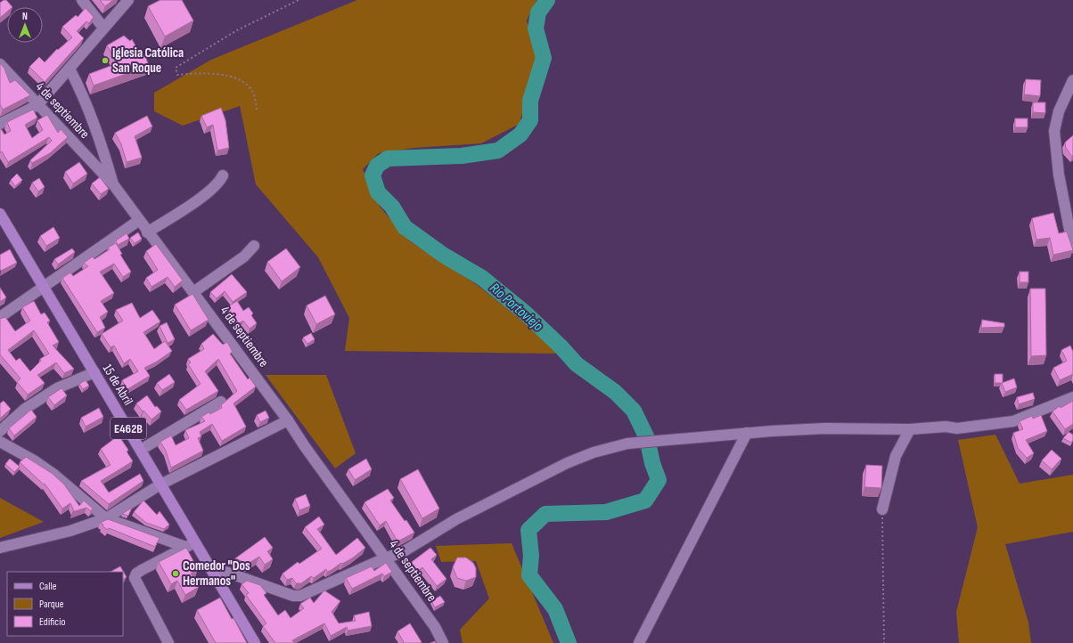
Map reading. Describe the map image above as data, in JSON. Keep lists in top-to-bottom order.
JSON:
{
  "streets": {
    "main road": ["15 de Abril", "E462B"],
    "street": ["4 de septiembre"]
  },
  "water": ["Río Portoviejo"],
  "places": ["Iglesia Católica San Roque", "Comedor \"Dos Hermanos\""],
  "legend": ["Calle", "Parque", "Edificio"],
  "north": "top"
}
